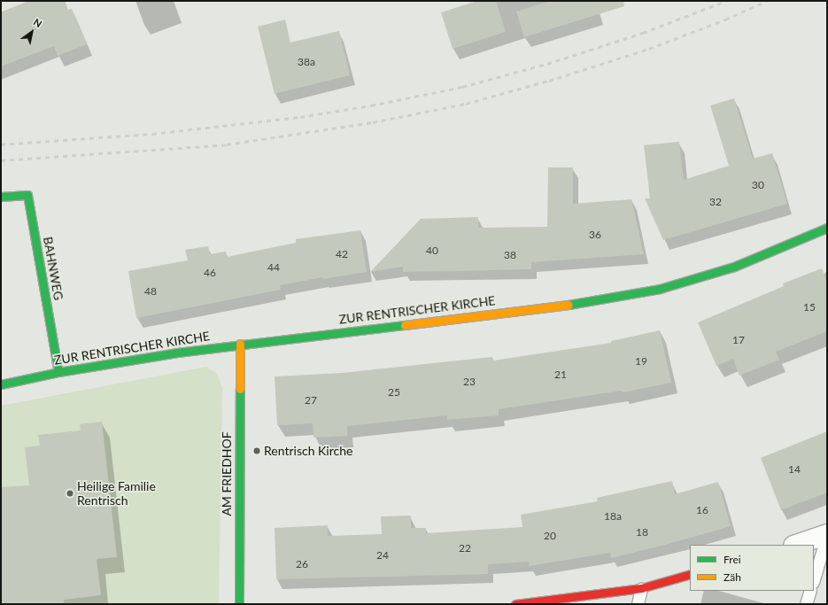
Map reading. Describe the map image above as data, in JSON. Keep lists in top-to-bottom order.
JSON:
{
  "streets": {
    "street": ["BAHNWEG", "ZUR RENTRISCHER KIRCHE", "AM FRIEDHOF"]
  },
  "crossings": [
    ["BAHNWEG", "ZUR RENTRISCHER KIRCHE"],
    ["ZUR RENTRISCHER KIRCHE", "AM FRIEDHOF"]
  ],
  "places": ["Rentrisch Kirche", "Heilige Familie Rentrisch"],
  "house_numbers": [
    "38a",
    "30",
    "32",
    "36",
    "40",
    "42",
    "38",
    "44",
    "46",
    "48",
    "15",
    "17",
    "19",
    "21",
    "23",
    "25",
    "27",
    "14",
    "16",
    "18a",
    "18",
    "20",
    "22",
    "24",
    "26"
  ],
  "legend": ["Frei", "Zäh"],
  "north": "top right"
}
